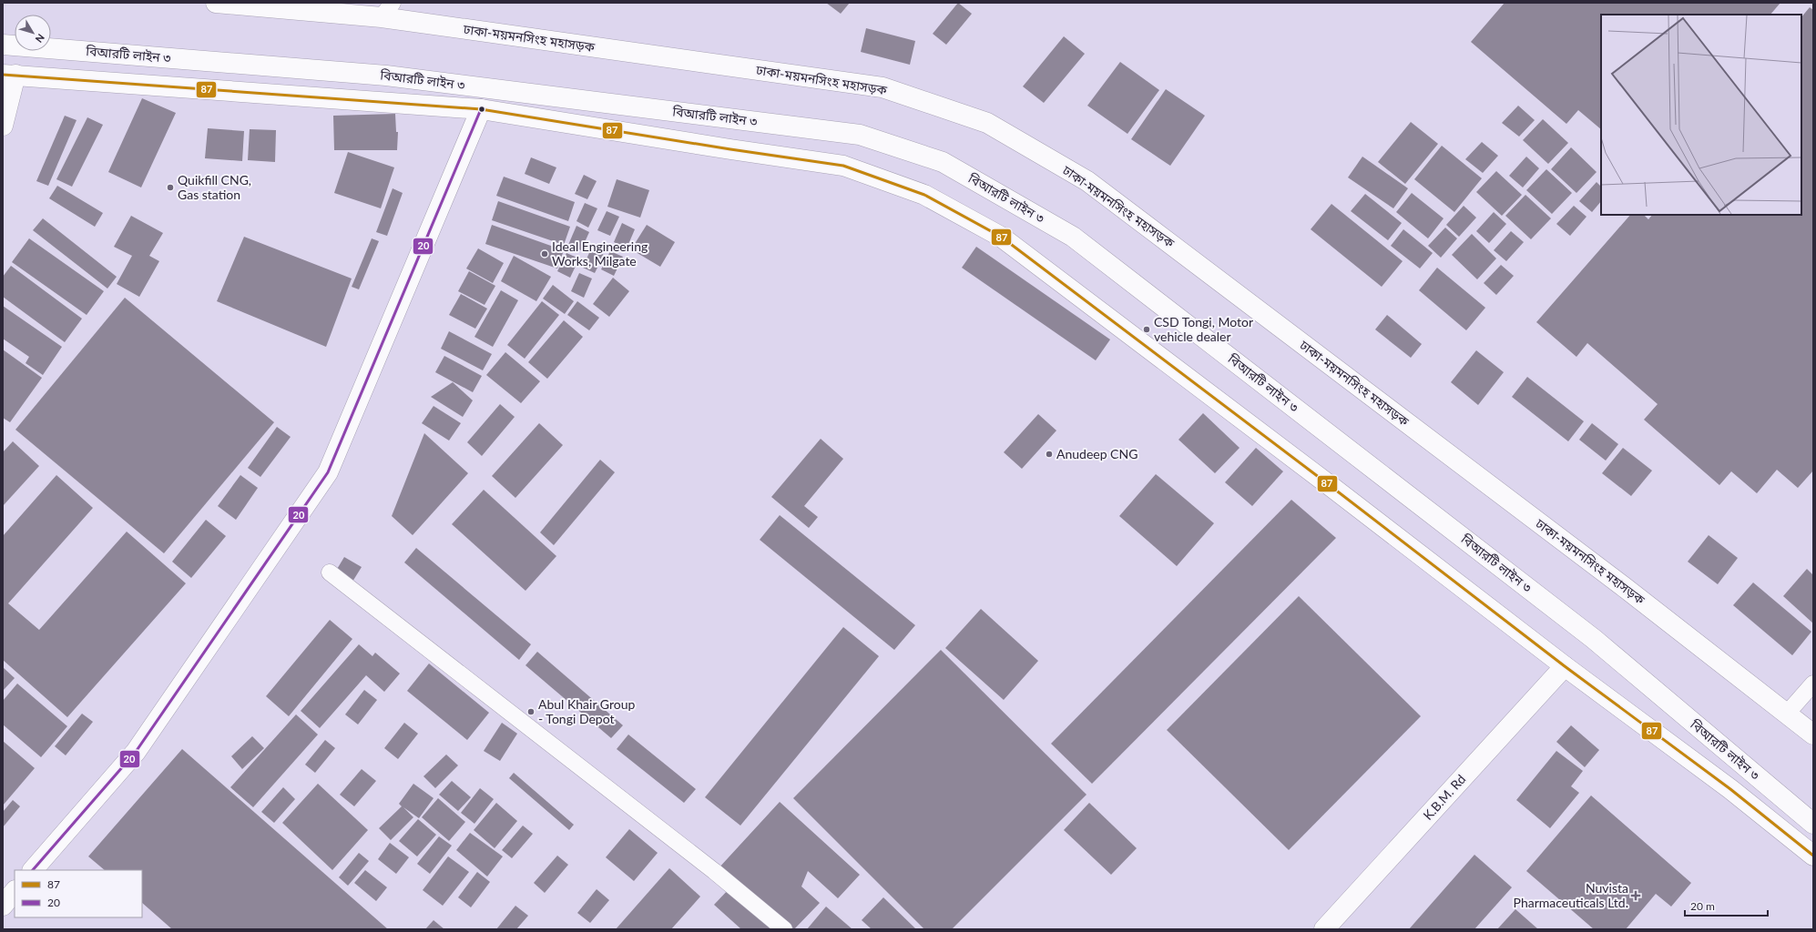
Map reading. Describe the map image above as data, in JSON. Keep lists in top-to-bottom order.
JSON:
{
  "streets": {
    "main road": ["ঢাকা-ময়মনসিংহ মহাসড়ক", "বিআরটি লাইন ৩", "K.B.M. Rd"]
  },
  "places": {
    "other": [
      "Quikfill CNG, Gas station",
      "Ideal Engineering Works, Milgate",
      "CSD Tongi, Motor vehicle dealer",
      "Anudeep CNG",
      "Abul Khair Group - Tongi Depot"
    ],
    "health": ["Nuvista Pharmaceuticals Ltd."]
  },
  "lines": ["transit line 87", "transit line 20"],
  "legend": ["87", "20"],
  "scale_bar": "20 m",
  "north": "bottom right"
}
